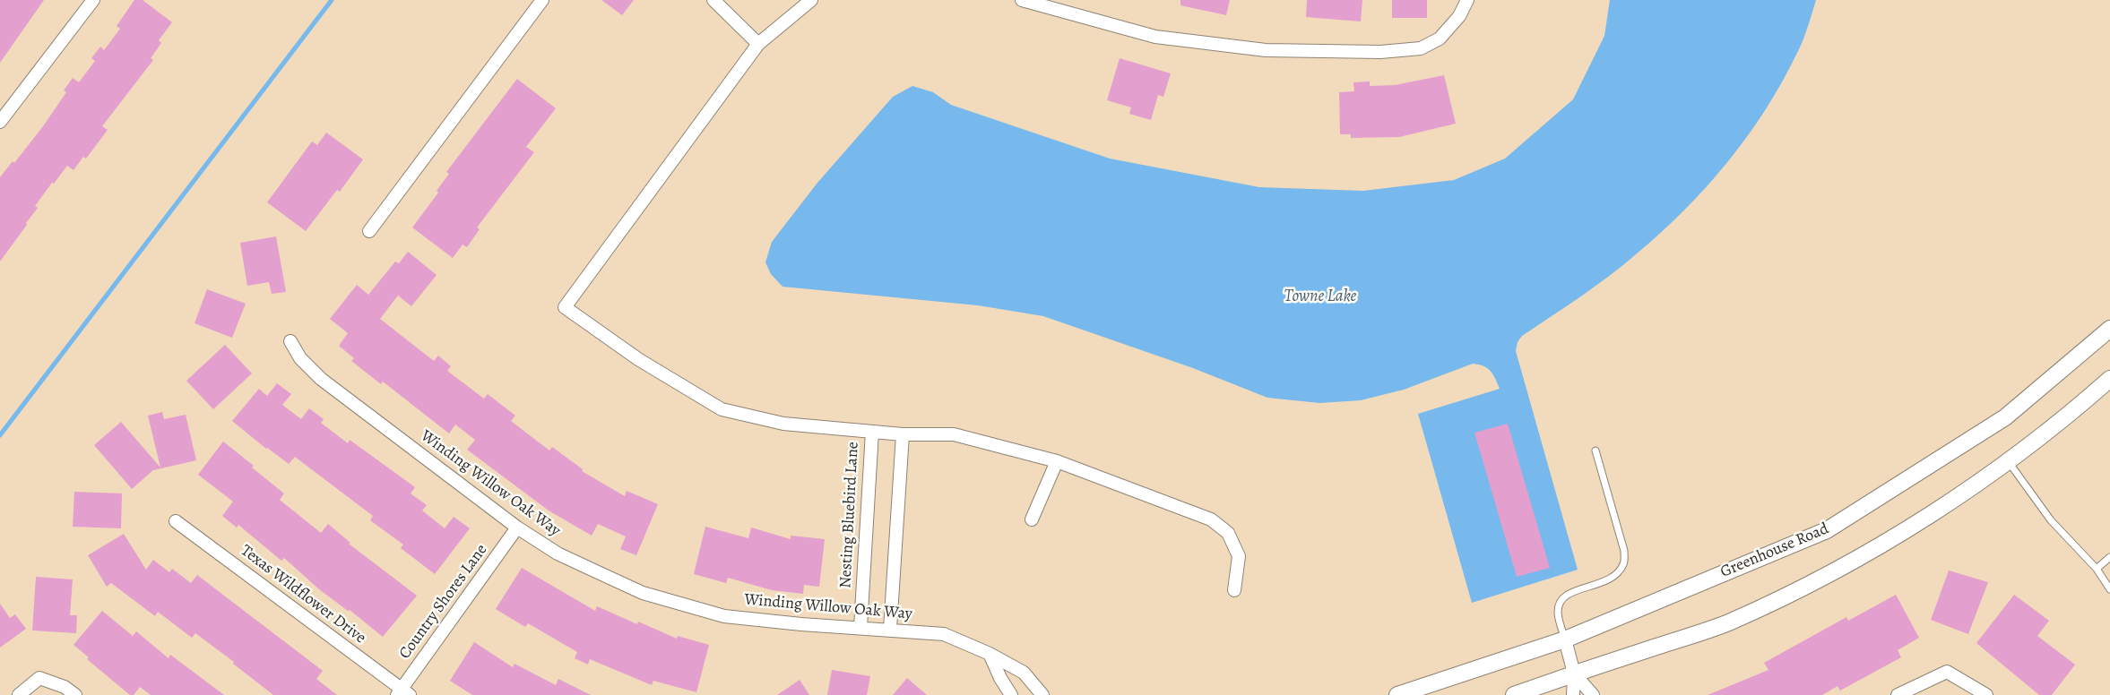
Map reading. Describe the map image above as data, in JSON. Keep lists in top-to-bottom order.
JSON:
{
  "streets": {
    "street": [
      "Winding Willow Oak Way",
      "Nesting Bluebird Lane",
      "Greenhouse Road",
      "Texas Wildflower Drive",
      "Country Shores Lane"
    ]
  },
  "crossings": [
    ["Winding Willow Oak Way", "Nesting Bluebird Lane"],
    ["Winding Willow Oak Way", "Country Shores Lane"],
    ["Texas Wildflower Drive", "Country Shores Lane"]
  ],
  "water": ["Towne Lake"]
}
